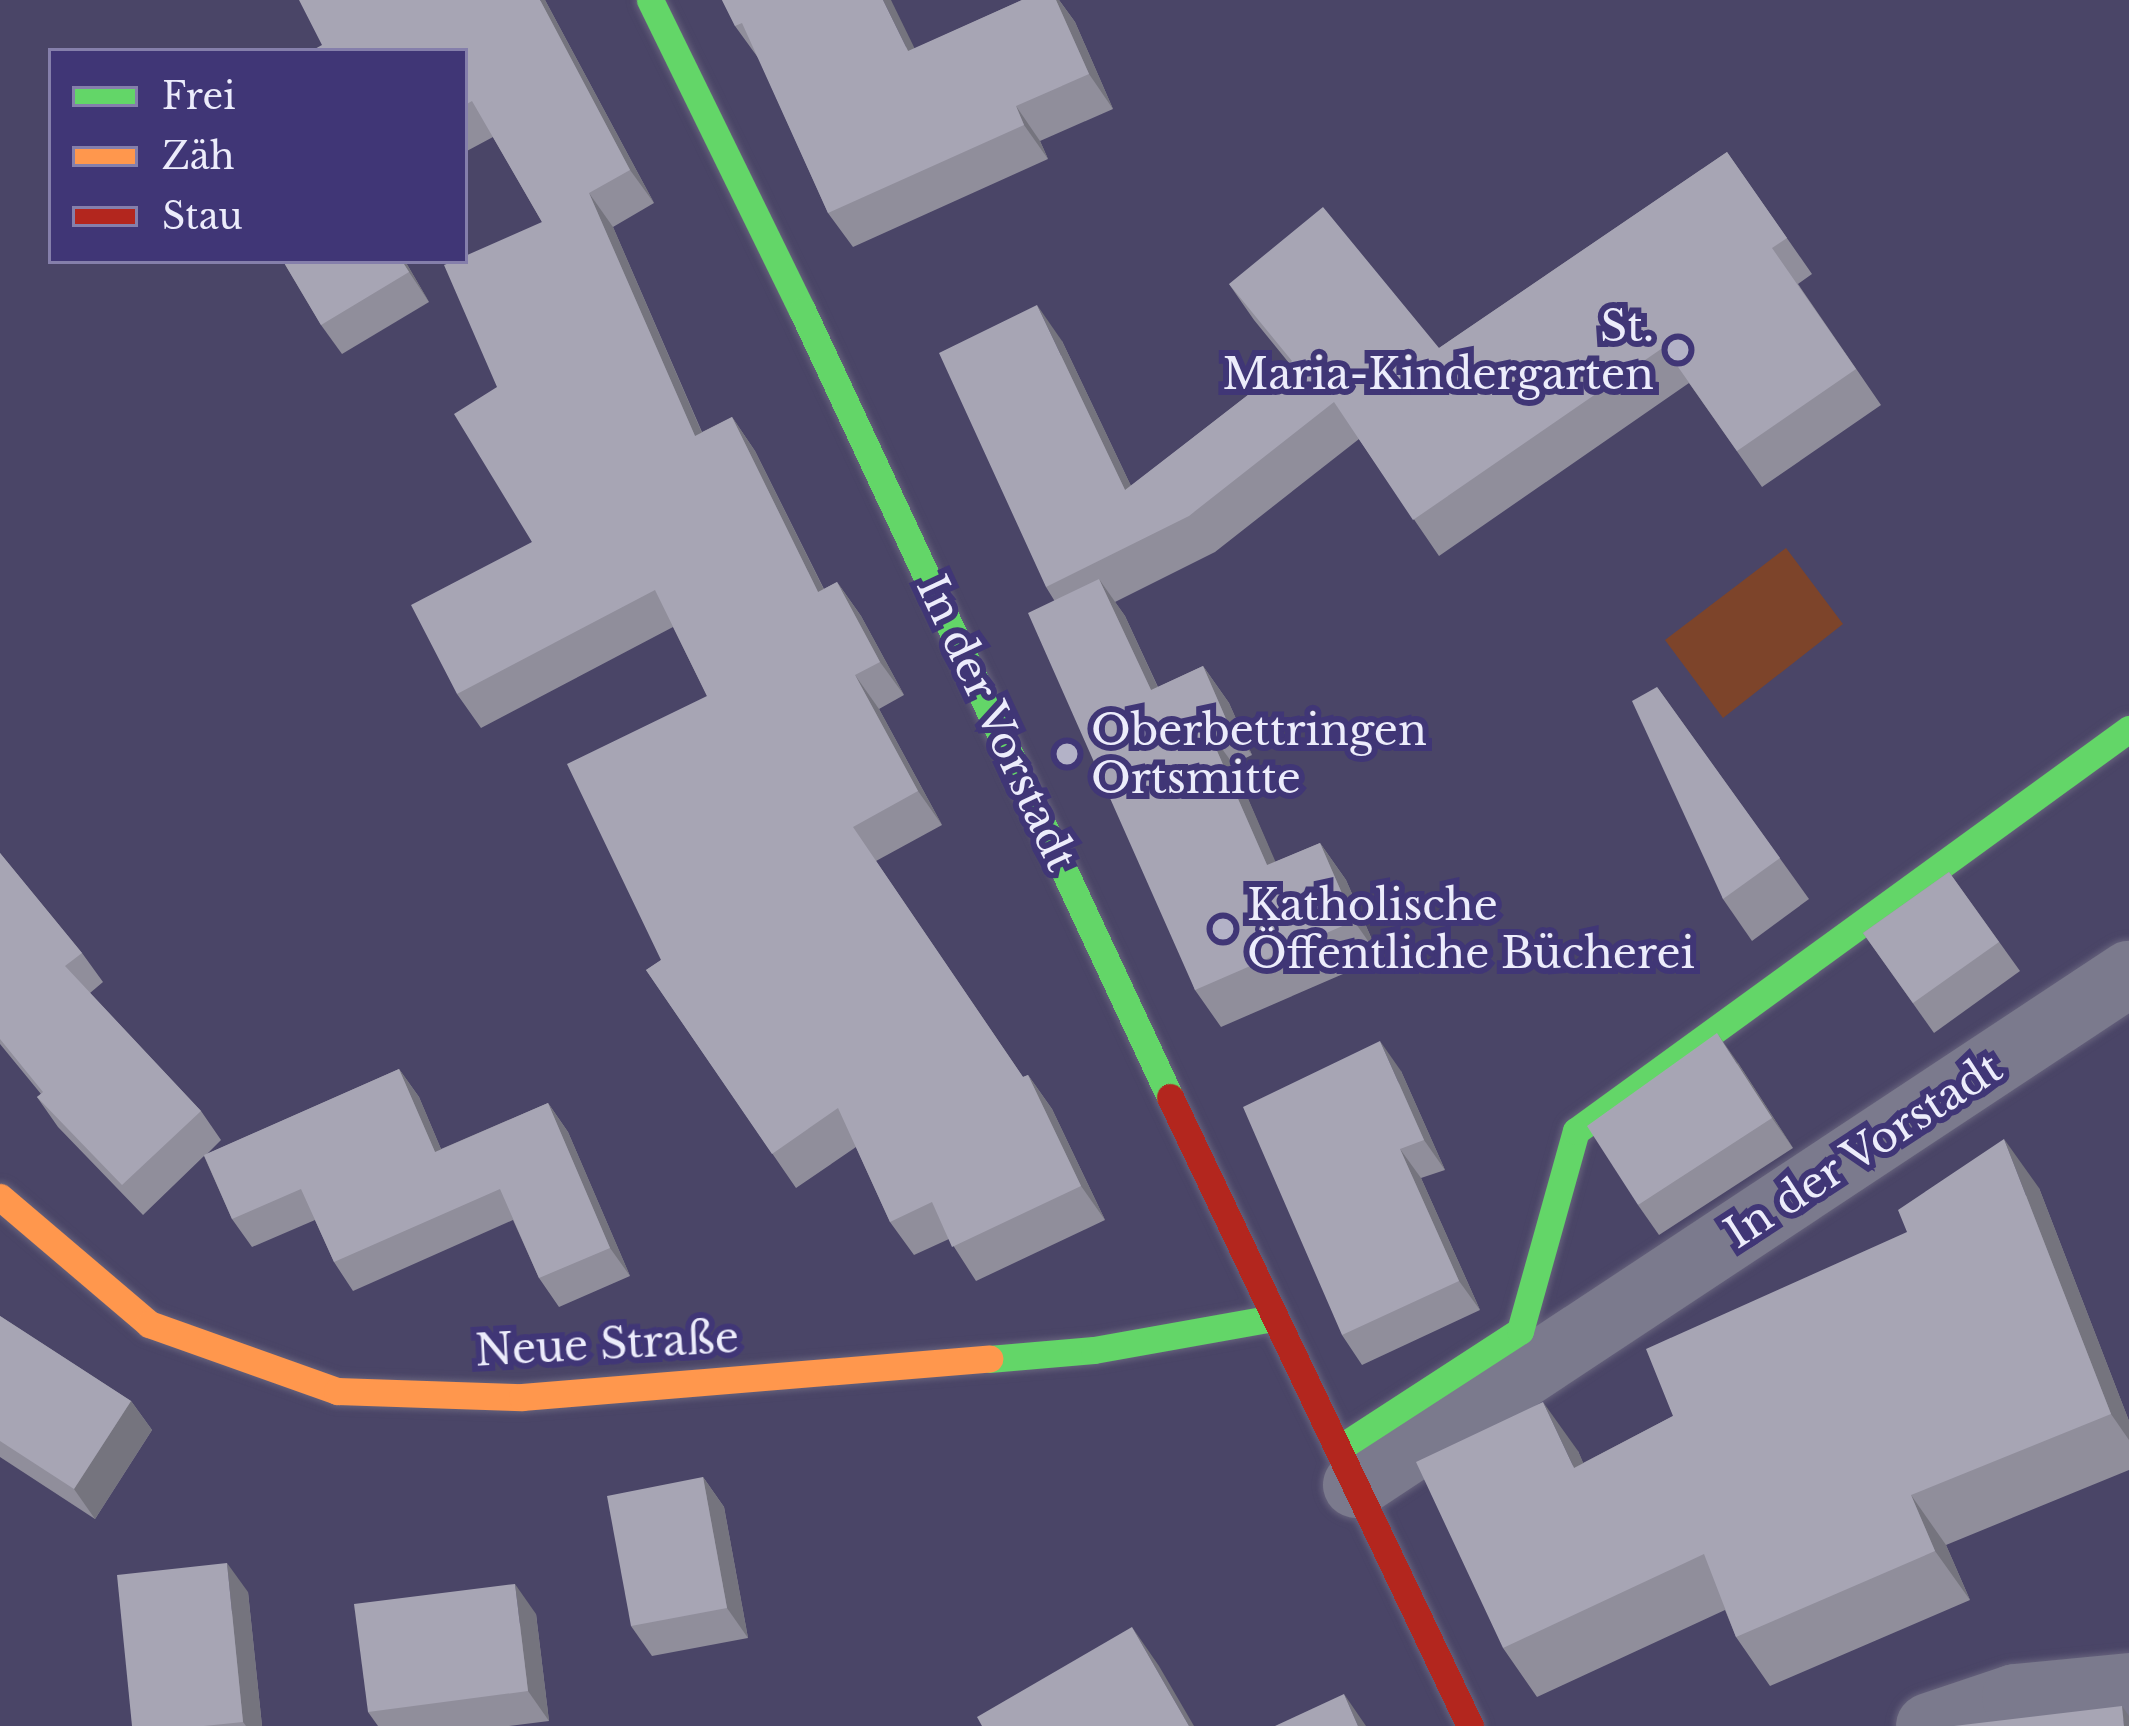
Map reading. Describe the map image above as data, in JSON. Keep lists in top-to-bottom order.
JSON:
{
  "streets": {
    "street": ["In der Vorstadt", "Neue Straße"]
  },
  "crossings": [
    ["In der Vorstadt", "Neue Straße"]
  ],
  "places": ["St. Maria-Kindergarten", "Oberbettringen Ortsmitte", "Katholische Öffentliche Bücherei"],
  "legend": ["Frei", "Zäh", "Stau"]
}
